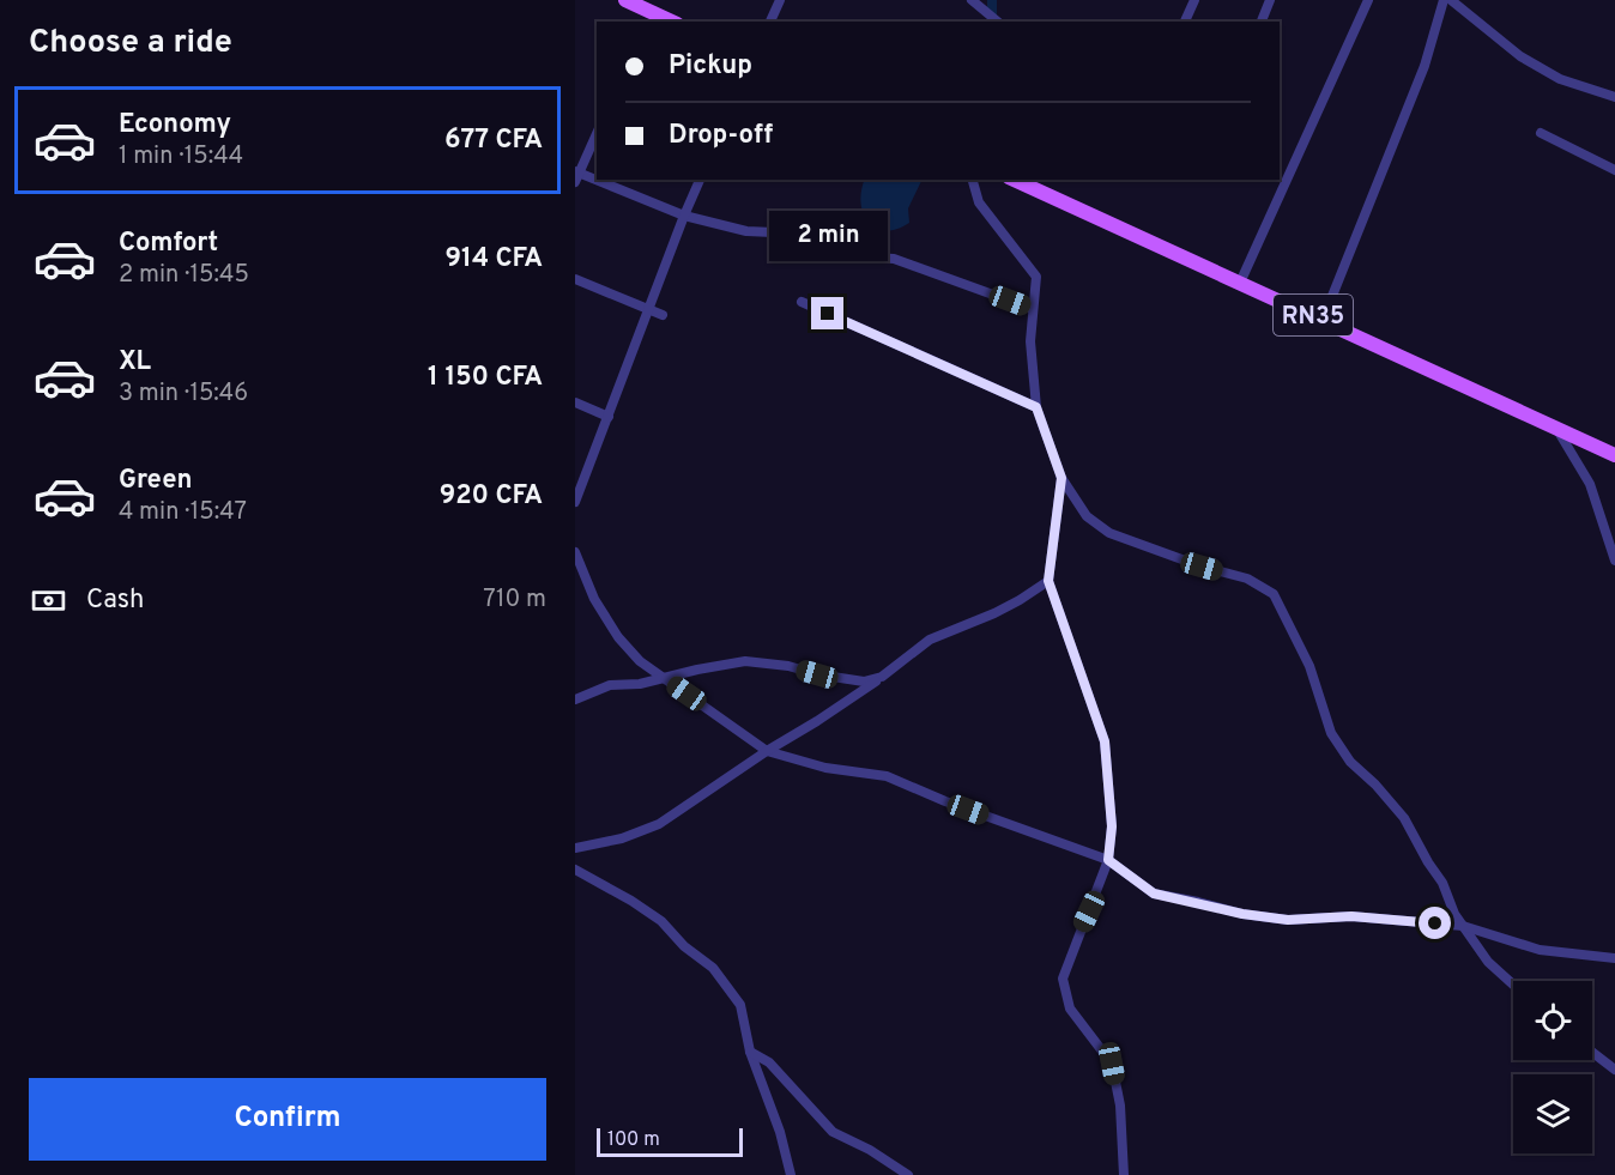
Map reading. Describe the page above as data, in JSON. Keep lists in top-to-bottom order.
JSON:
{
  "streets": {
    "main road": ["RN35"]
  },
  "scale_bar": "100 m",
  "page": {
    "heading": "Choose a ride",
    "banner": ["Pickup", "Drop-off"],
    "list": [
      {
        "name": "Economy",
        "note": "1 min · 15:44",
        "value": "677 CFA"
      },
      {
        "name": "Comfort",
        "note": "2 min · 15:45",
        "value": "914 CFA"
      },
      {
        "name": "XL",
        "note": "3 min · 15:46",
        "value": "1 150 CFA"
      },
      {
        "name": "Green",
        "note": "4 min · 15:47",
        "value": "920 CFA"
      }
    ],
    "bubble": "2 min",
    "pay": ["Cash", "710 m"],
    "buttons": "Confirm",
    "scale": "100 m"
  }
}
